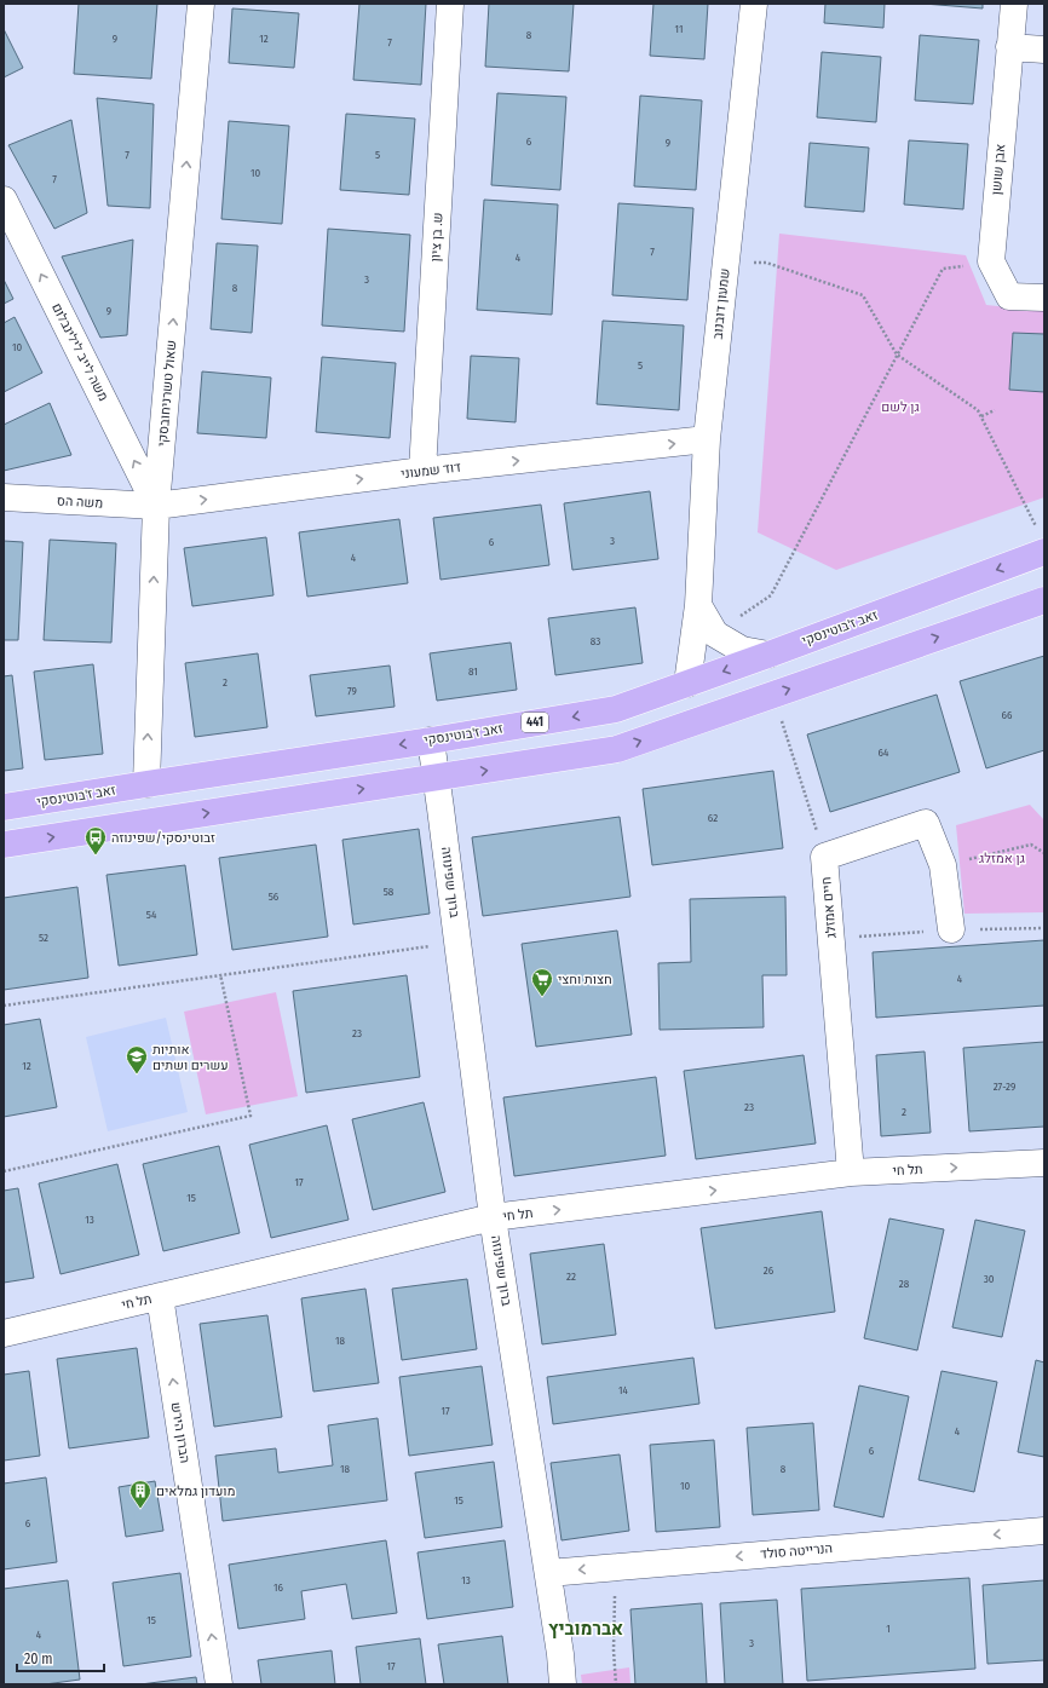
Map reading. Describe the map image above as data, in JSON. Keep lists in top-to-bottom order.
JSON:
{
  "streets": {
    "main road": ["זאב ז'בוטינסקי", "441"],
    "street": [
      "אבן שושן",
      "ש. בן ציון",
      "שמעון דובנוב",
      "משה לייב לילינבלום",
      "שאול טשרניחובסקי",
      "דוד שמעוני",
      "משה הס",
      "ברוך שפינוזה",
      "חיים אמזלג",
      "תל חי",
      "הברון הירש",
      "הנרייטה סולד"
    ]
  },
  "crossings": [
    ["ש. בן ציון", "דוד שמעוני"],
    ["שמעון דובנוב", "דוד שמעוני"],
    ["שמעון דובנוב", "זאב ז'בוטינסקי"],
    ["משה לייב לילינבלום", "שאול טשרניחובסקי"],
    ["משה לייב לילינבלום", "דוד שמעוני"],
    ["משה לייב לילינבלום", "משה הס"],
    ["שאול טשרניחובסקי", "דוד שמעוני"],
    ["שאול טשרניחובסקי", "משה הס"],
    ["שאול טשרניחובסקי", "זאב ז'בוטינסקי"],
    ["דוד שמעוני", "משה הס"],
    ["זאב ז'בוטינסקי", "ברוך שפינוזה"],
    ["ברוך שפינוזה", "תל חי"],
    ["ברוך שפינוזה", "הנרייטה סולד"],
    ["חיים אמזלג", "תל חי"],
    ["תל חי", "הברון הירש"]
  ],
  "one_way": [
    "משה לייב לילינבלום",
    "שאול טשרניחובסקי",
    "דוד שמעוני",
    "תל חי",
    "הברון הירש",
    "הנרייטה סולד"
  ],
  "districts": ["אברמוביץ"],
  "parks": ["גן לשם", "גן אמזלג"],
  "places": {
    "bus stop": ["זבוטינסקי/שפינוזה"],
    "supermarket": ["חצות וחצי"],
    "school or university": ["אותיות עשרים ושתים"],
    "building": ["מועדון גמלאים"]
  },
  "house_numbers": [
    "11",
    "8",
    "9",
    "12",
    "7",
    "6",
    "9",
    "7",
    "5",
    "10",
    "7",
    "7",
    "4",
    "3",
    "8",
    "9",
    "10",
    "5",
    "3",
    "6",
    "4",
    "83",
    "81",
    "2",
    "79",
    "66",
    "64",
    "62",
    "58",
    "56",
    "54",
    "52",
    "4",
    "23",
    "12",
    "27-29",
    "23",
    "2",
    "17",
    "15",
    "13",
    "26",
    "22",
    "30",
    "28",
    "18",
    "14",
    "17",
    "4",
    "6",
    "18",
    "8",
    "10",
    "15",
    "6",
    "13",
    "16",
    "15",
    "1",
    "4",
    "3",
    "17"
  ],
  "scale_bar": "20 m"
}
